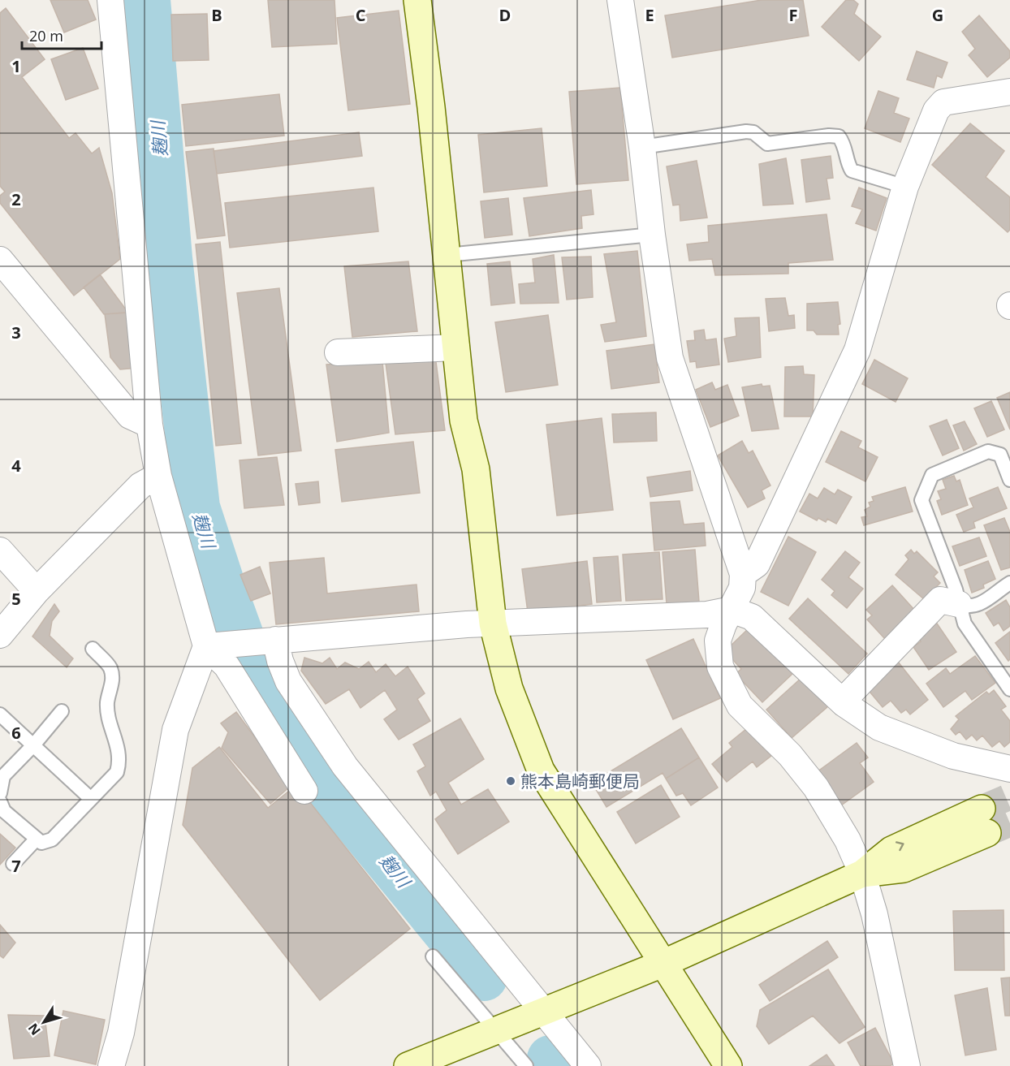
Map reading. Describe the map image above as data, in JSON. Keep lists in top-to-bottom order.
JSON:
{
  "water": ["麹川"],
  "places": ["熊本島崎郵便局"],
  "scale_bar": "20 m",
  "north": "bottom left",
  "grid": {
    "columns": [
      "B",
      "C",
      "D",
      "E",
      "F",
      "G"
    ],
    "rows": [
      "1",
      "2",
      "3",
      "4",
      "5",
      "6",
      "7"
    ]
  }
}
